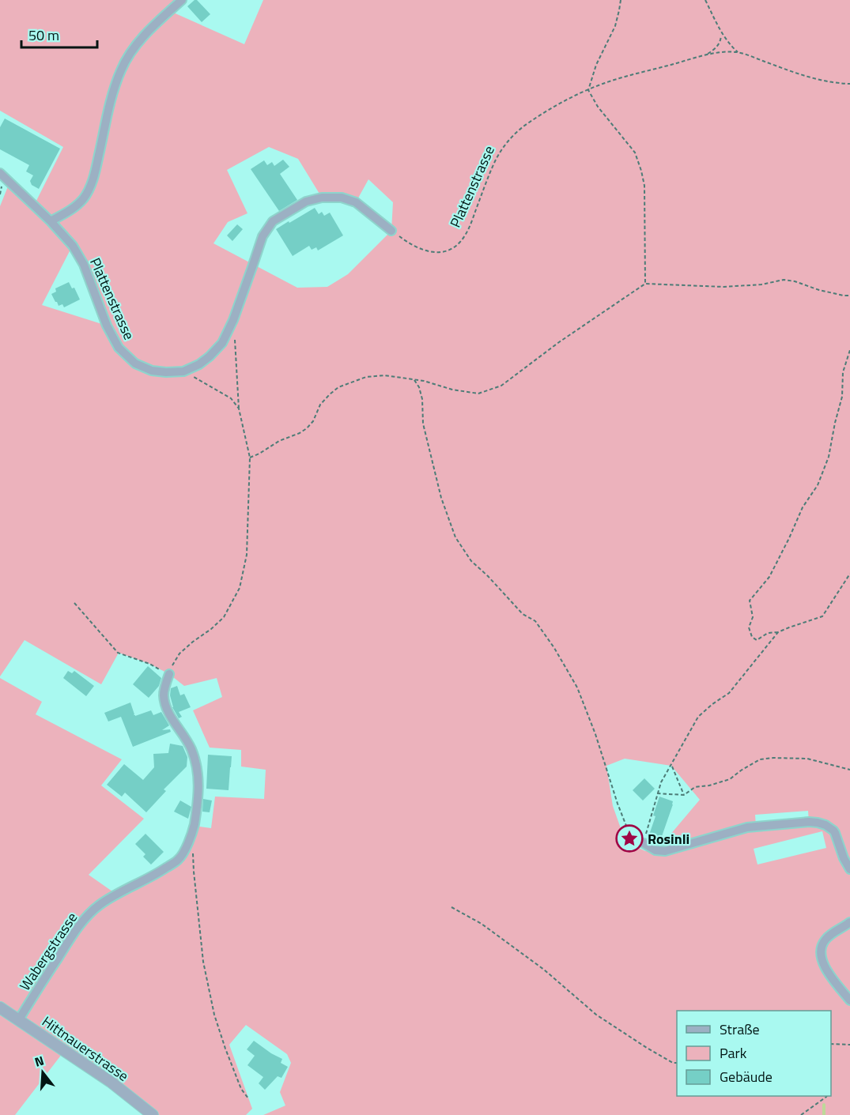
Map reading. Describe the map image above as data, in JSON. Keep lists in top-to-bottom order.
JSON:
{
  "streets": {
    "street": ["Plattenstrasse", "Wabergstrasse", "Hittnauerstrasse"]
  },
  "crossings": [
    ["Wabergstrasse", "Hittnauerstrasse"]
  ],
  "places": {
    "place": ["Rosinli"]
  },
  "legend": ["Straße", "Park", "Gebäude"],
  "scale_bar": "50 m",
  "north": "top"
}
